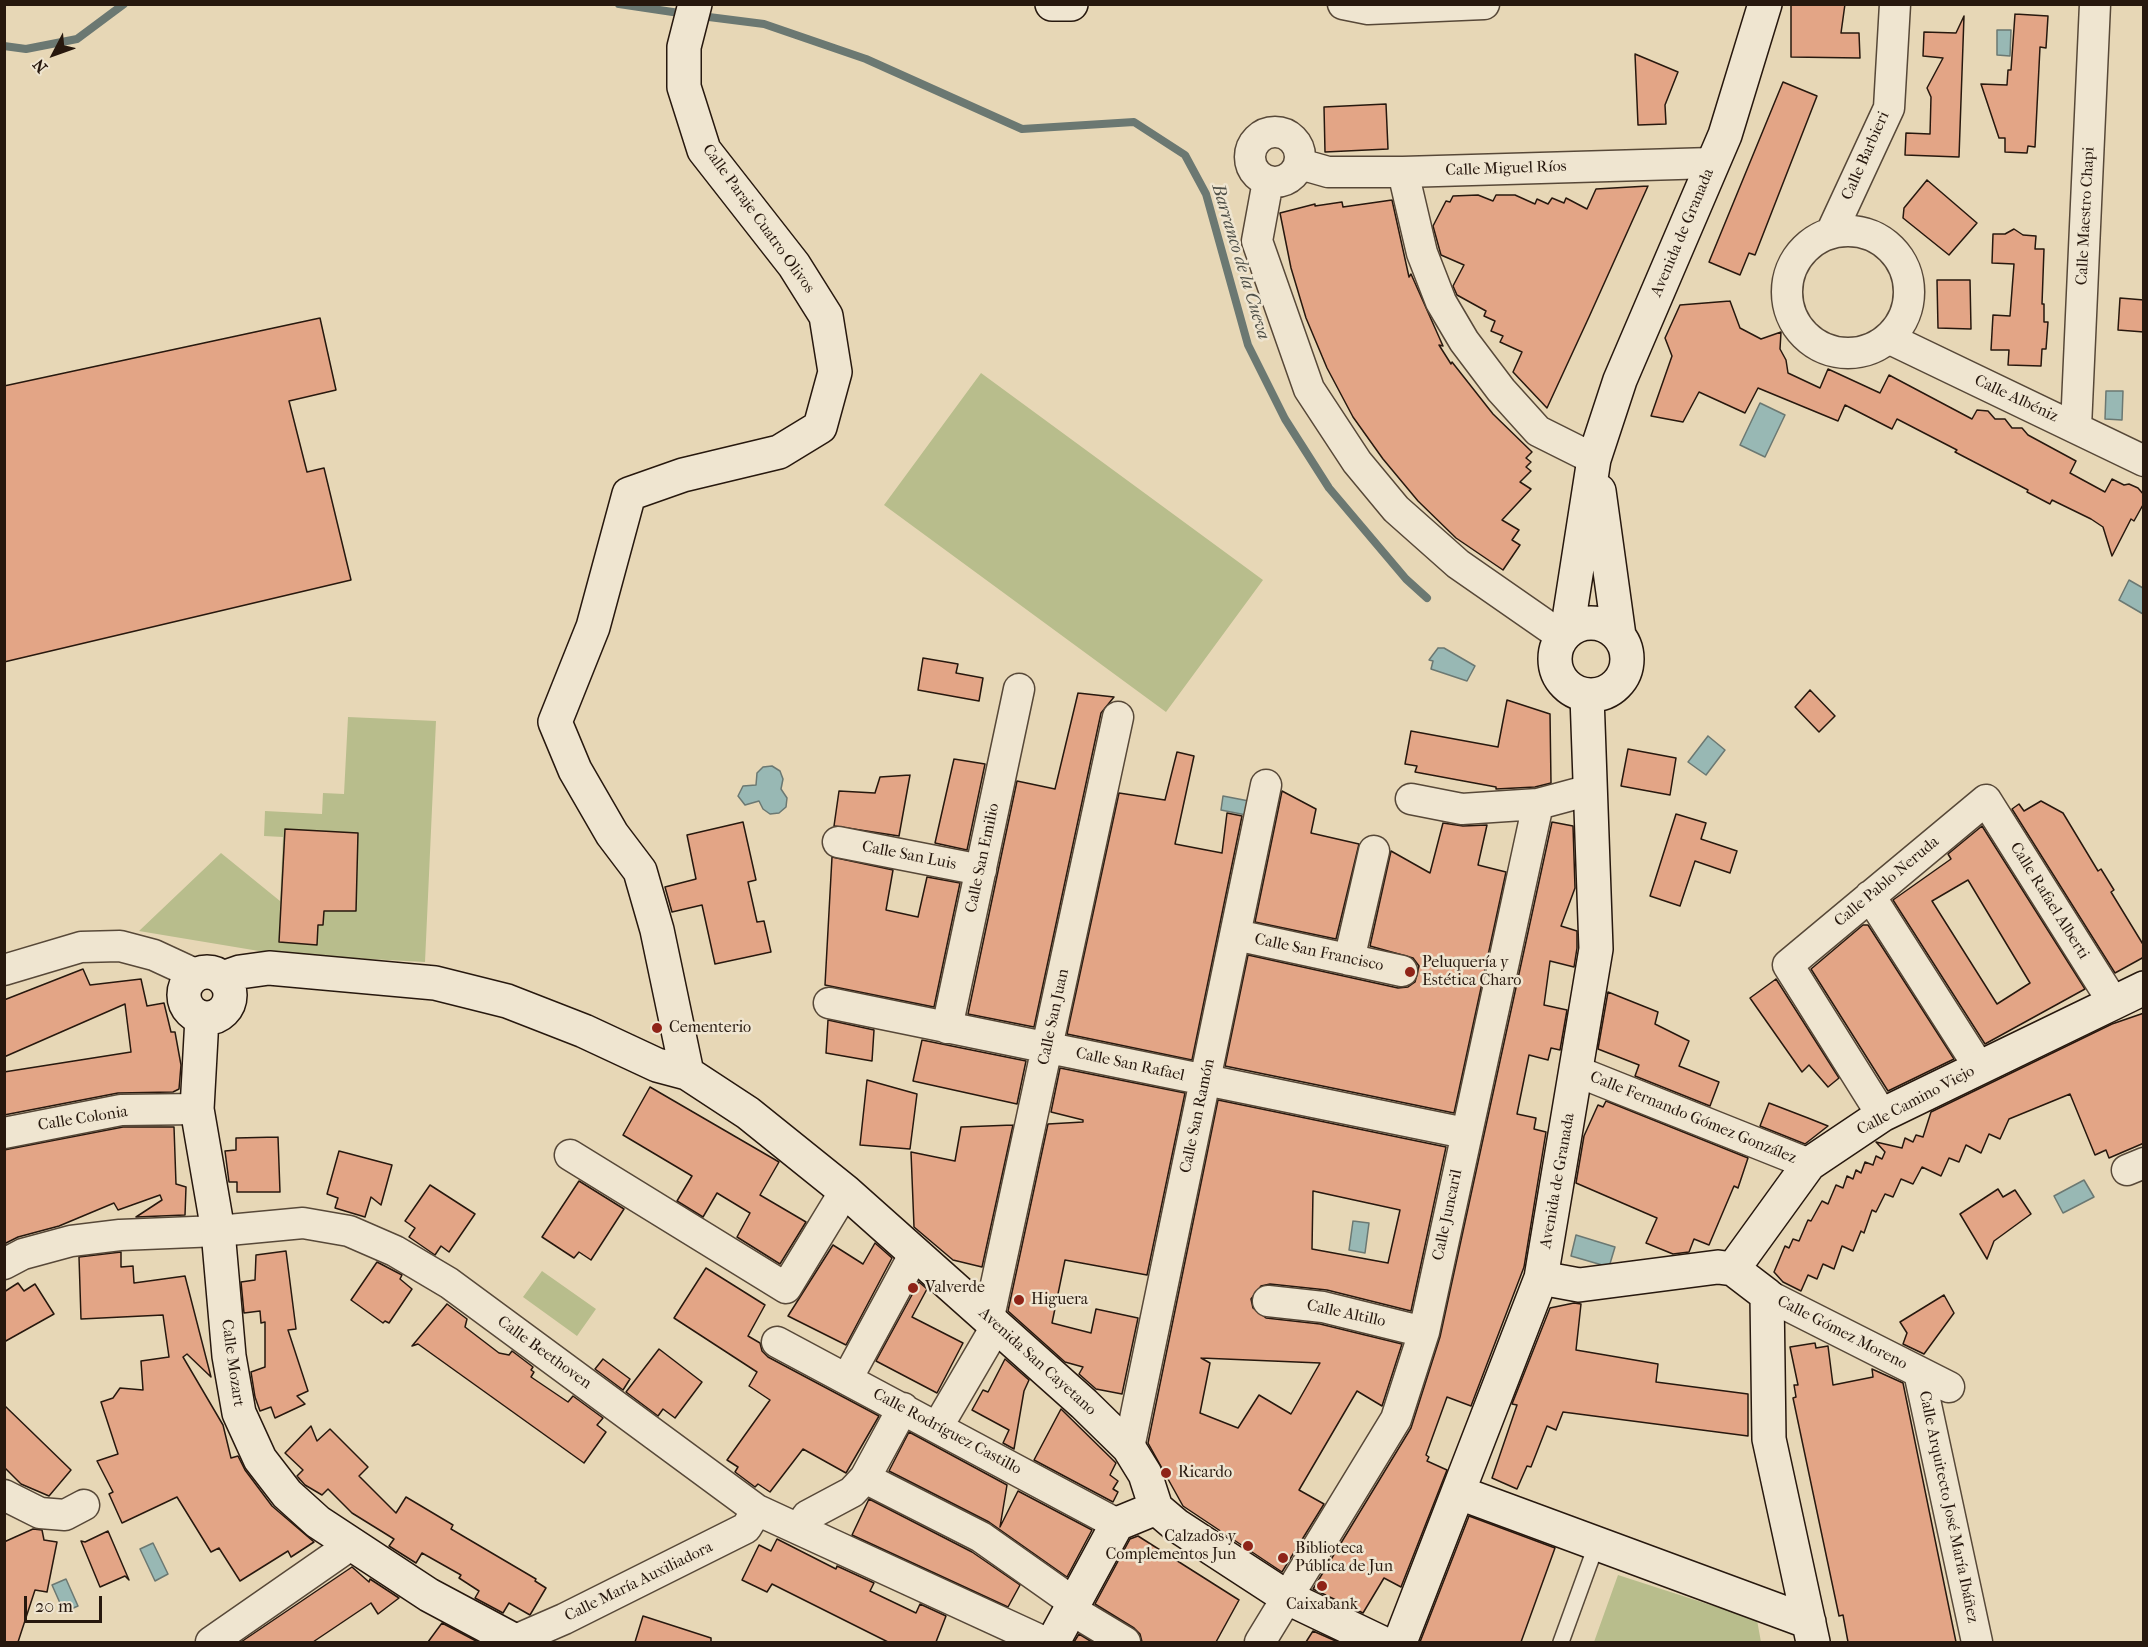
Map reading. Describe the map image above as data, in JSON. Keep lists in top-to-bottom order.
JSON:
{
  "streets": {
    "street": [
      "Calle Barbieri",
      "Calle Miguel Ríos",
      "Calle Maestro Chapi",
      "Calle Paraje Cuatro Olivos",
      "Avenida de Granada",
      "Calle Albéniz",
      "Calle San Luis",
      "Calle San Emilio",
      "Calle Pablo Neruda",
      "Calle Rafael Alberti",
      "Calle San Francisco",
      "Calle San Juan",
      "Calle San Rafael",
      "Calle Camino Viejo",
      "Calle San Ramón",
      "Calle Fernando Gómez González",
      "Calle Colonia",
      "Calle Juncaril",
      "Calle Altillo",
      "Calle Gómez Moreno",
      "Calle Beethoven",
      "Avenida San Cayetano",
      "Calle Mozart",
      "Calle Rodríguez Castillo",
      "Calle Arquitecto José María Ibáñez",
      "Calle María Auxiliadora"
    ]
  },
  "crossings": [
    ["Calle Barbieri", "Calle Albéniz"],
    ["Calle Miguel Ríos", "Avenida de Granada"],
    ["Calle Maestro Chapi", "Calle Albéniz"],
    ["Calle Paraje Cuatro Olivos", "Avenida San Cayetano"],
    ["Avenida de Granada", "Calle Fernando Gómez González"],
    ["Calle San Luis", "Calle San Emilio"],
    ["Calle San Emilio", "Calle San Rafael"],
    ["Calle Pablo Neruda", "Calle Rafael Alberti"],
    ["Calle Pablo Neruda", "Calle Camino Viejo"],
    ["Calle Rafael Alberti", "Calle Camino Viejo"],
    ["Calle San Francisco", "Calle San Ramón"],
    ["Calle San Juan", "Calle San Rafael"],
    ["Calle San Juan", "Avenida San Cayetano"],
    ["Calle San Juan", "Calle Rodríguez Castillo"],
    ["Calle San Rafael", "Calle San Ramón"],
    ["Calle San Rafael", "Calle Juncaril"],
    ["Calle Camino Viejo", "Calle Fernando Gómez González"],
    ["Calle San Ramón", "Avenida San Cayetano"],
    ["Calle Colonia", "Calle Mozart"],
    ["Calle Juncaril", "Calle Altillo"],
    ["Calle Gómez Moreno", "Calle Arquitecto José María Ibáñez"],
    ["Calle Beethoven", "Calle Mozart"],
    ["Calle Beethoven", "Calle María Auxiliadora"],
    ["Avenida San Cayetano", "Calle Mozart"],
    ["Calle Mozart", "Calle María Auxiliadora"]
  ],
  "water": ["Barranco de la Cueva"],
  "places": [
    "Peluquería y Estética Charo",
    "Cementerio",
    "Valverde",
    "Higuera",
    "Ricardo",
    "Calzados y Complementos Jun",
    "Biblioteca Pública de Jun",
    "Caixabank"
  ],
  "scale_bar": "20 m",
  "north": "bottom left"
}
